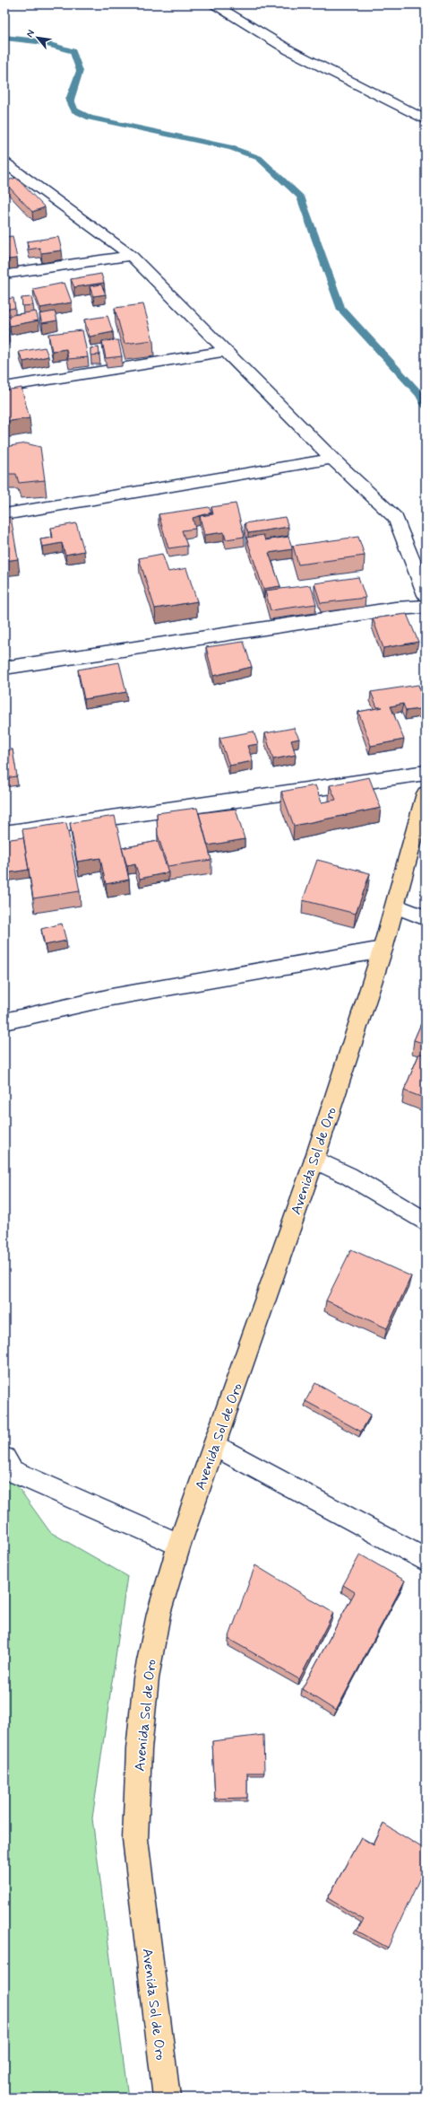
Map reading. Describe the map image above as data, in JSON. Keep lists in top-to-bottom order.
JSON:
{
  "streets": {
    "main road": ["Avenida Sol de Oro"]
  },
  "north": "top left"
}
